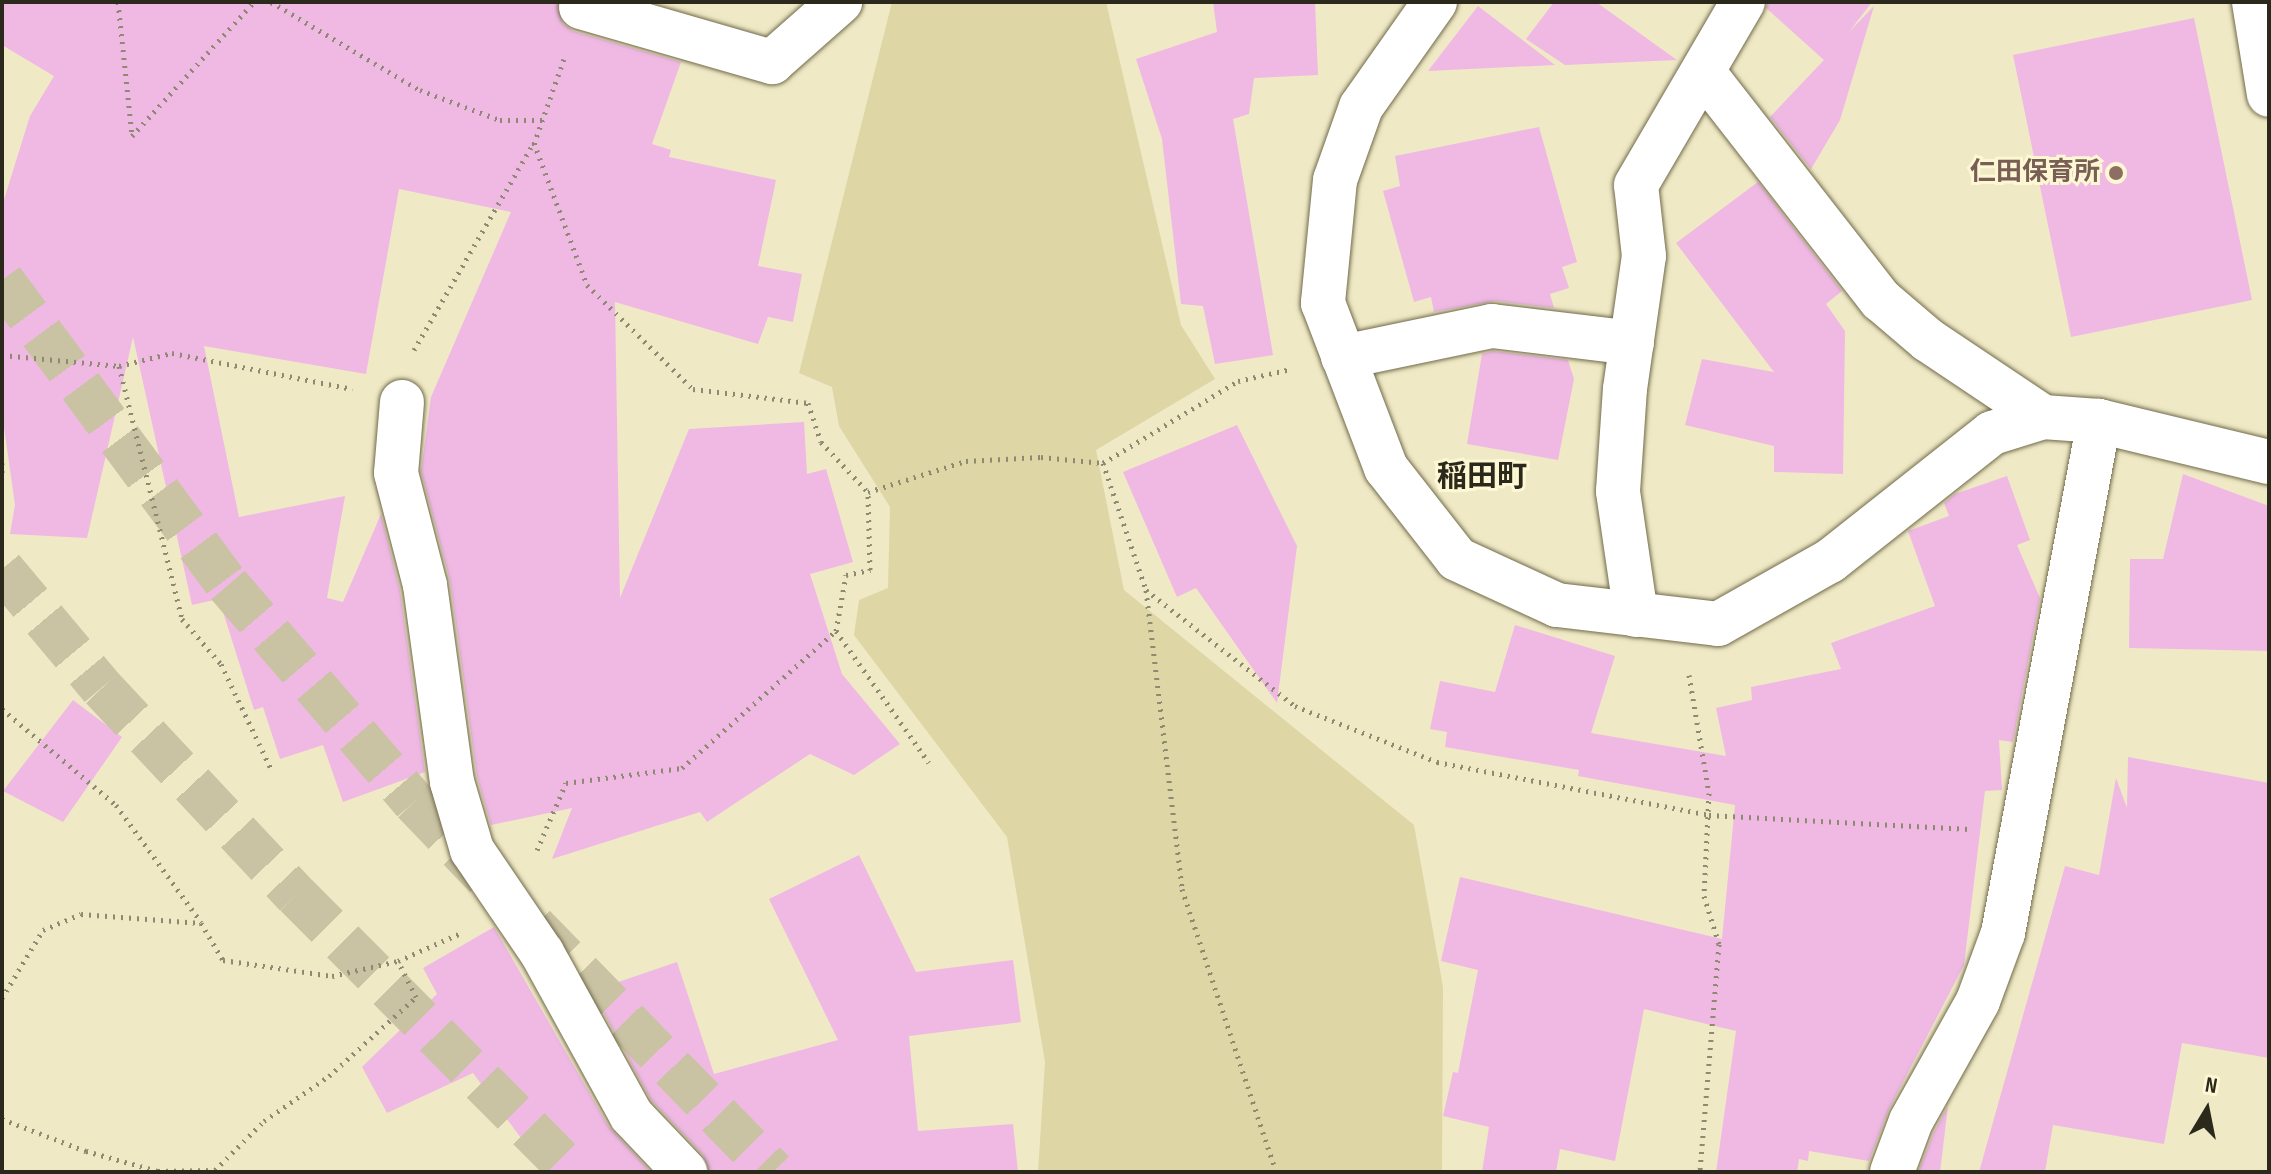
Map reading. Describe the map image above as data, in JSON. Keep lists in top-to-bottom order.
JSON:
{
  "districts": ["稲田町"],
  "places": ["仁田保育所"],
  "north": "top"
}
